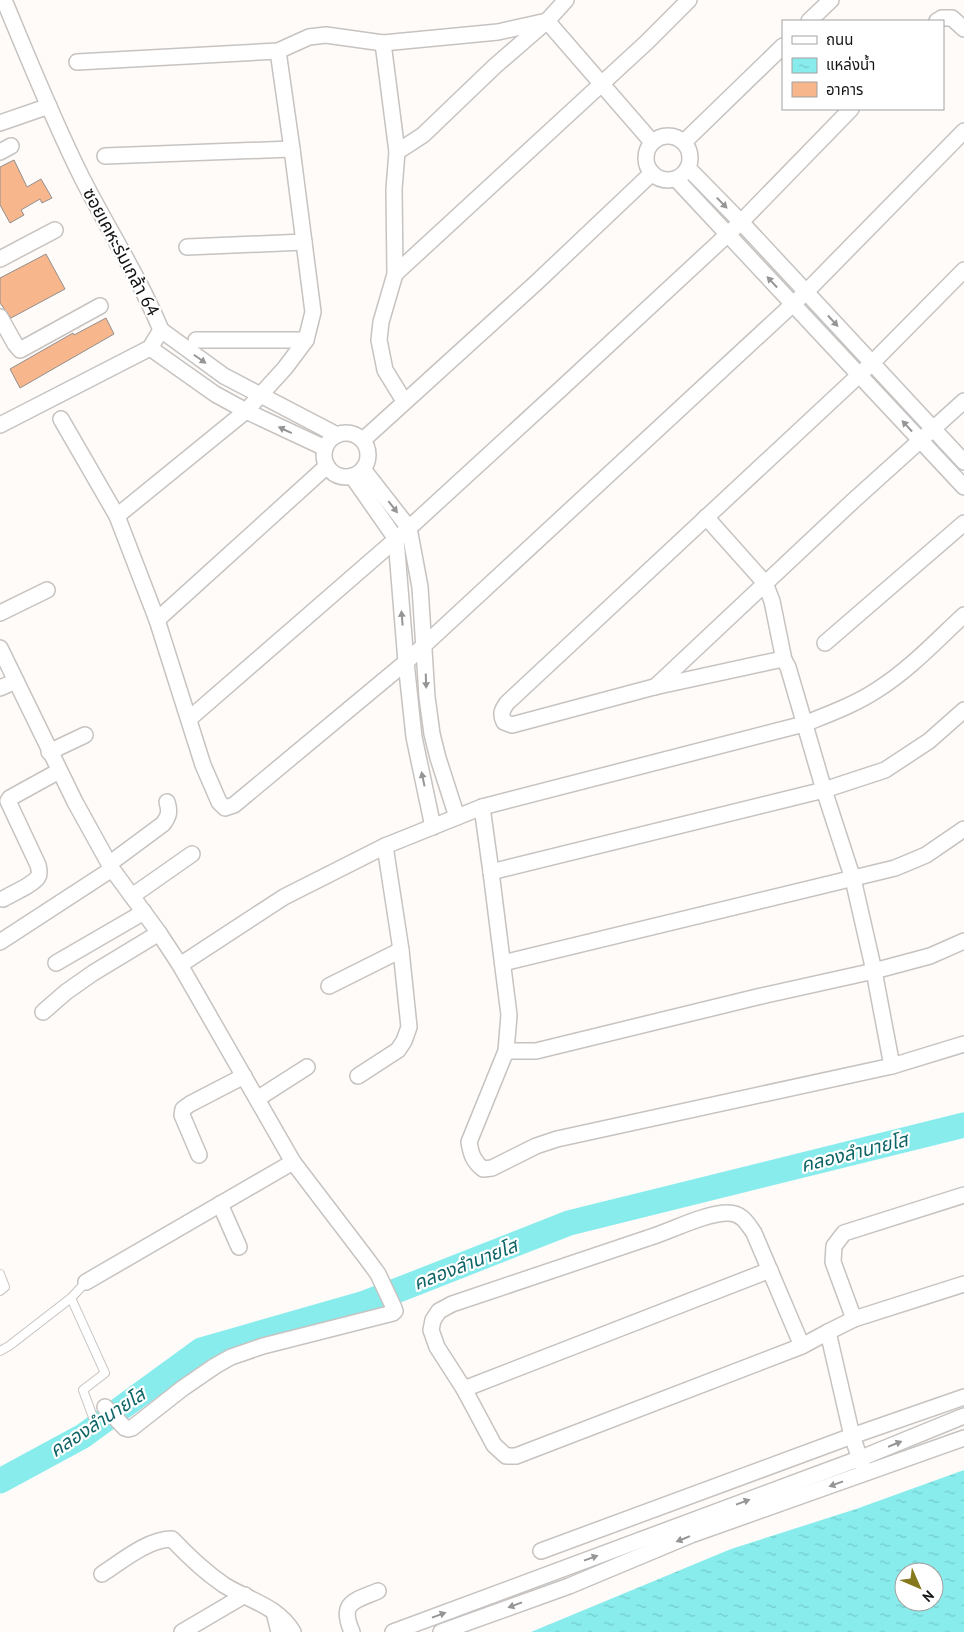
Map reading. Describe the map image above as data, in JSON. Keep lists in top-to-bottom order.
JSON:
{
  "streets": {
    "street": ["ซอยเคหะร่มเกล้า 64"]
  },
  "water": ["คลองลำนายโส"],
  "legend": ["ถนน", "แหล่งน้ำ", "อาคาร"],
  "north": "bottom right"
}
